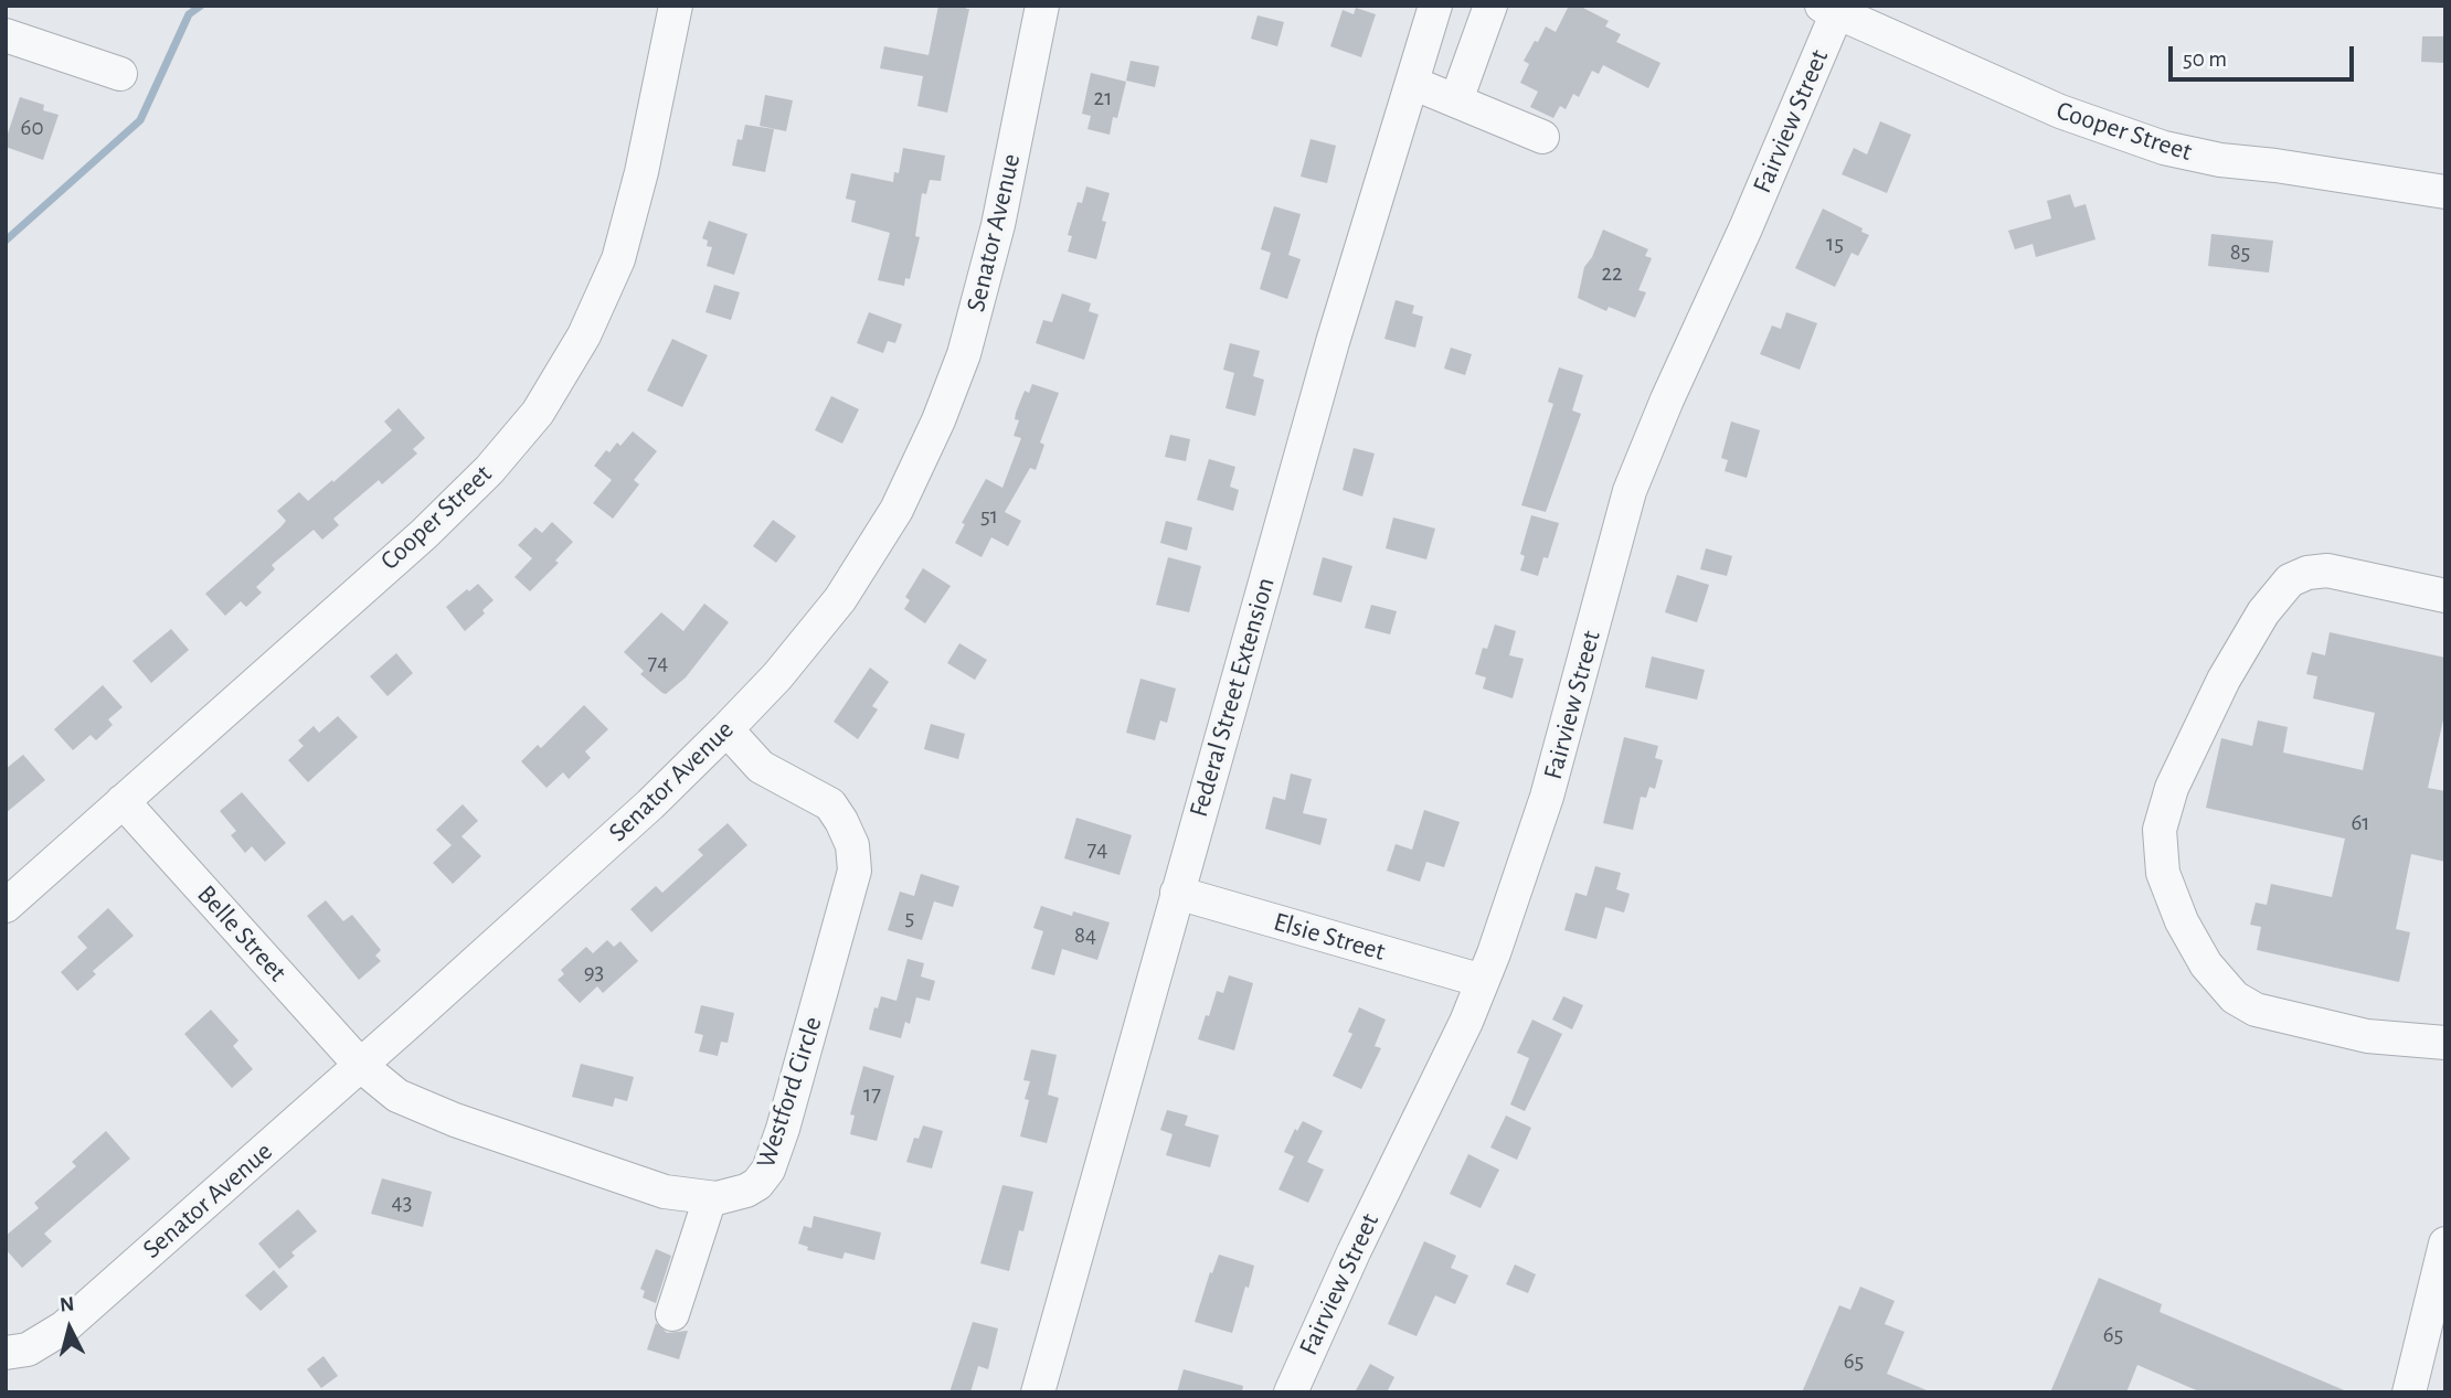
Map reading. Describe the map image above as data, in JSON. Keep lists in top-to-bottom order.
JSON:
{
  "streets": {
    "street": [
      "Fairview Street",
      "Cooper Street",
      "Senator Avenue",
      "Federal Street Extension",
      "Belle Street",
      "Elsie Street",
      "Westford Circle"
    ]
  },
  "crossings": [
    ["Fairview Street", "Cooper Street"],
    ["Fairview Street", "Elsie Street"],
    ["Cooper Street", "Belle Street"],
    ["Senator Avenue", "Belle Street"],
    ["Senator Avenue", "Westford Circle"],
    ["Federal Street Extension", "Elsie Street"],
    ["Belle Street", "Westford Circle"]
  ],
  "house_numbers": [
    "21",
    "60",
    "15",
    "85",
    "22",
    "51",
    "74",
    "61",
    "74",
    "5",
    "84",
    "93",
    "17",
    "43",
    "65",
    "65"
  ],
  "scale_bar": "50 m",
  "north": "top"
}
